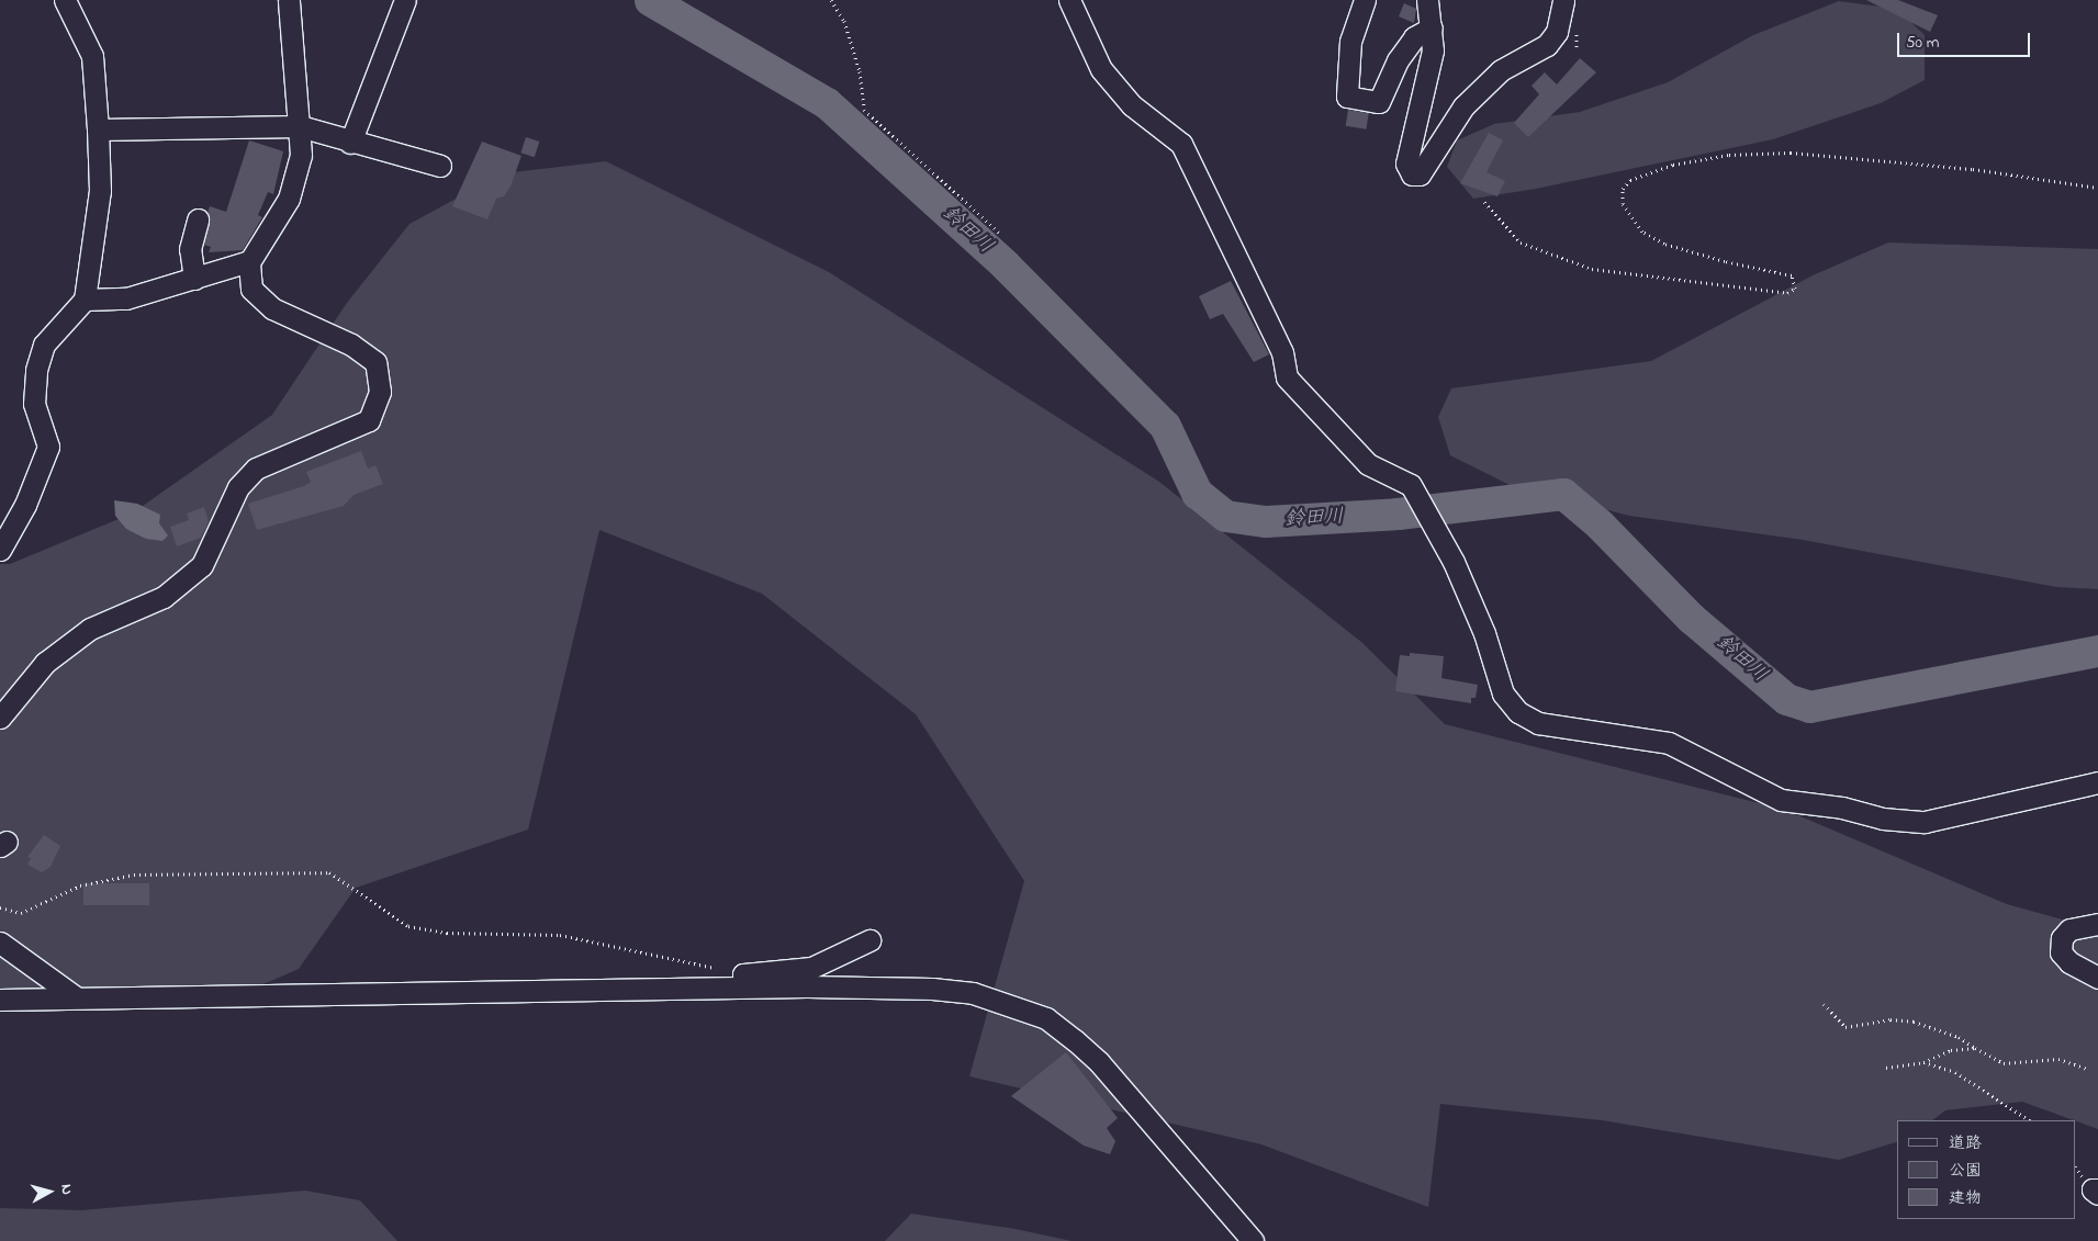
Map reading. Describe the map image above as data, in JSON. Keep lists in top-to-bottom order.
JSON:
{
  "water": ["鈴田川"],
  "legend": ["道路", "公園", "建物"],
  "scale_bar": "50 m",
  "north": "right"
}
